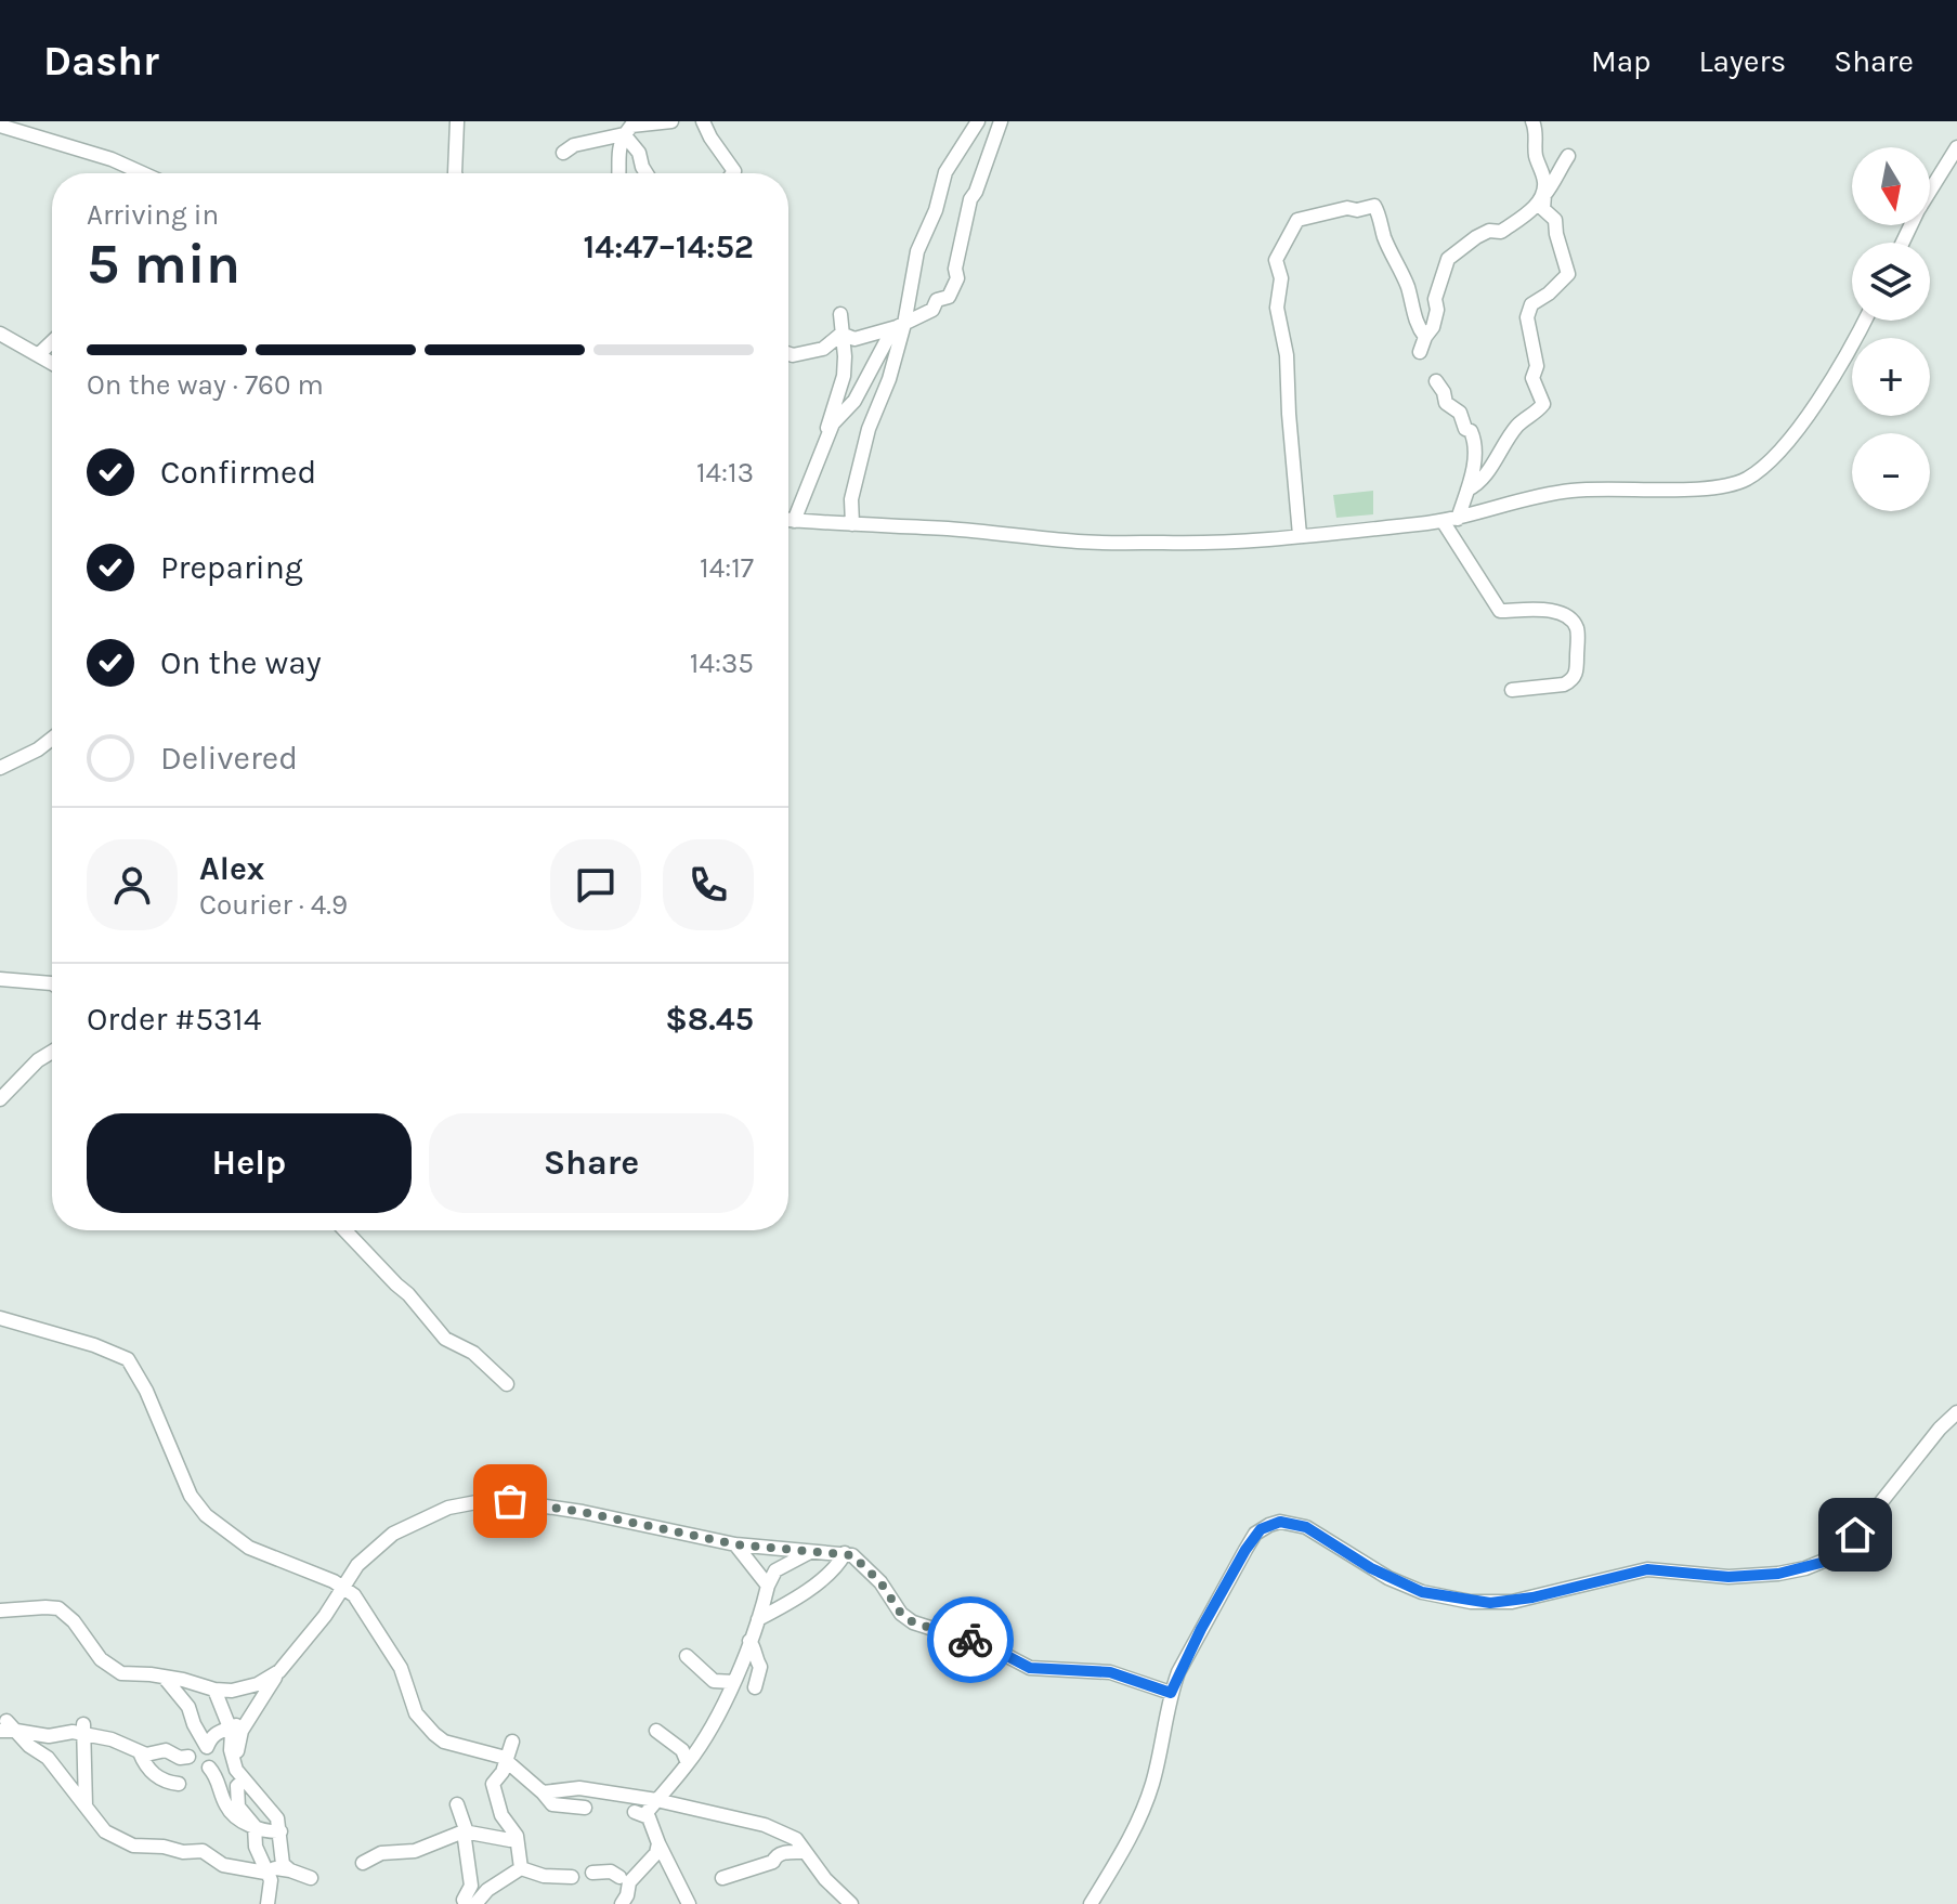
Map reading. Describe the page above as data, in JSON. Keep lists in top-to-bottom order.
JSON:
{
  "north": "bottom",
  "page": {
    "header": "Dashr",
    "nav": ["Map", "Layers", "Share"],
    "map_buttons": ["+", "−"],
    "heading": ["5 min", "Arriving in", "14:47–14:52"],
    "panel": [
      "Alex",
      "Courier · 4.9",
      "Order #5314",
      "$8.45"
    ],
    "bar": "On the way · 760 m",
    "list": [
      ["Confirmed", "14:13"],
      ["Preparing", "14:17"],
      ["On the way", "14:35"],
      "Delivered"
    ],
    "buttons": ["Help", "Share"]
  }
}
